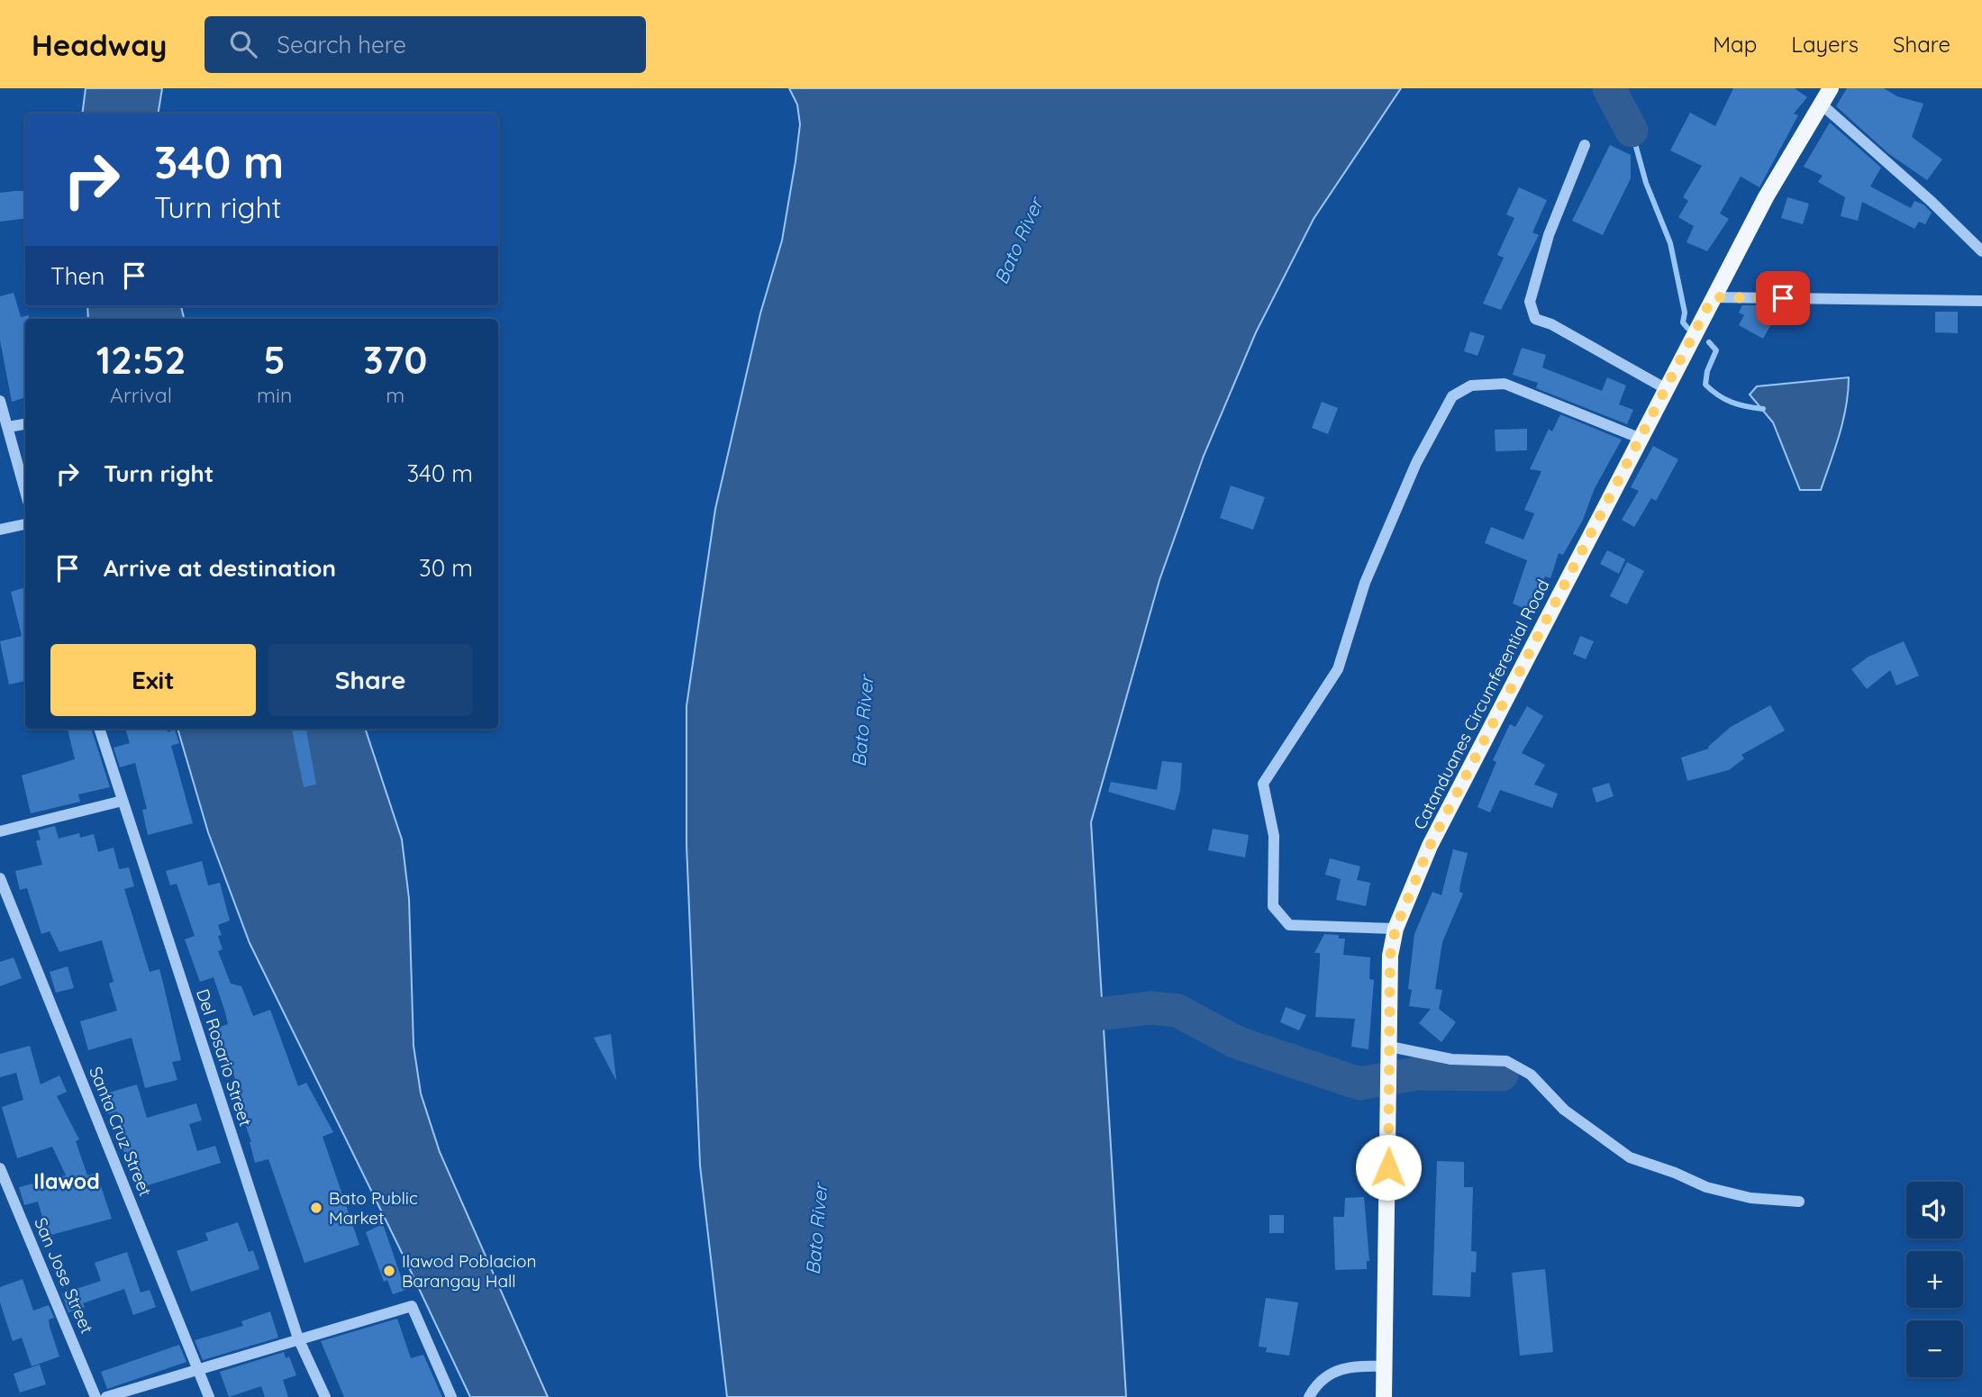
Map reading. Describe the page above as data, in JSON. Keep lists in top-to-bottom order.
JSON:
{
  "streets": {
    "main road": ["Catanduanes Circumferential Road"],
    "street": ["Del Rosario Street", "Santa Cruz Street", "San Jose Street"]
  },
  "districts": ["Ilawod"],
  "water": ["Bato River"],
  "places": ["Bato Public Market", "Ilawod Poblacion Barangay Hall"],
  "page": {
    "header": "Headway",
    "search": "Search here",
    "nav": ["Map", "Layers", "Share"],
    "turn": ["340 m", "Turn right"],
    "then": "Then",
    "eta": [
      "12:52",
      "Arrival",
      "5",
      "min",
      "370",
      "m"
    ],
    "list": [
      {
        "name": "Turn right",
        "value": "340 m"
      },
      {
        "name": "Arrive at destination",
        "value": "30 m"
      }
    ],
    "buttons": ["Exit", "Share"],
    "map_buttons": ["+", "−"]
  }
}
